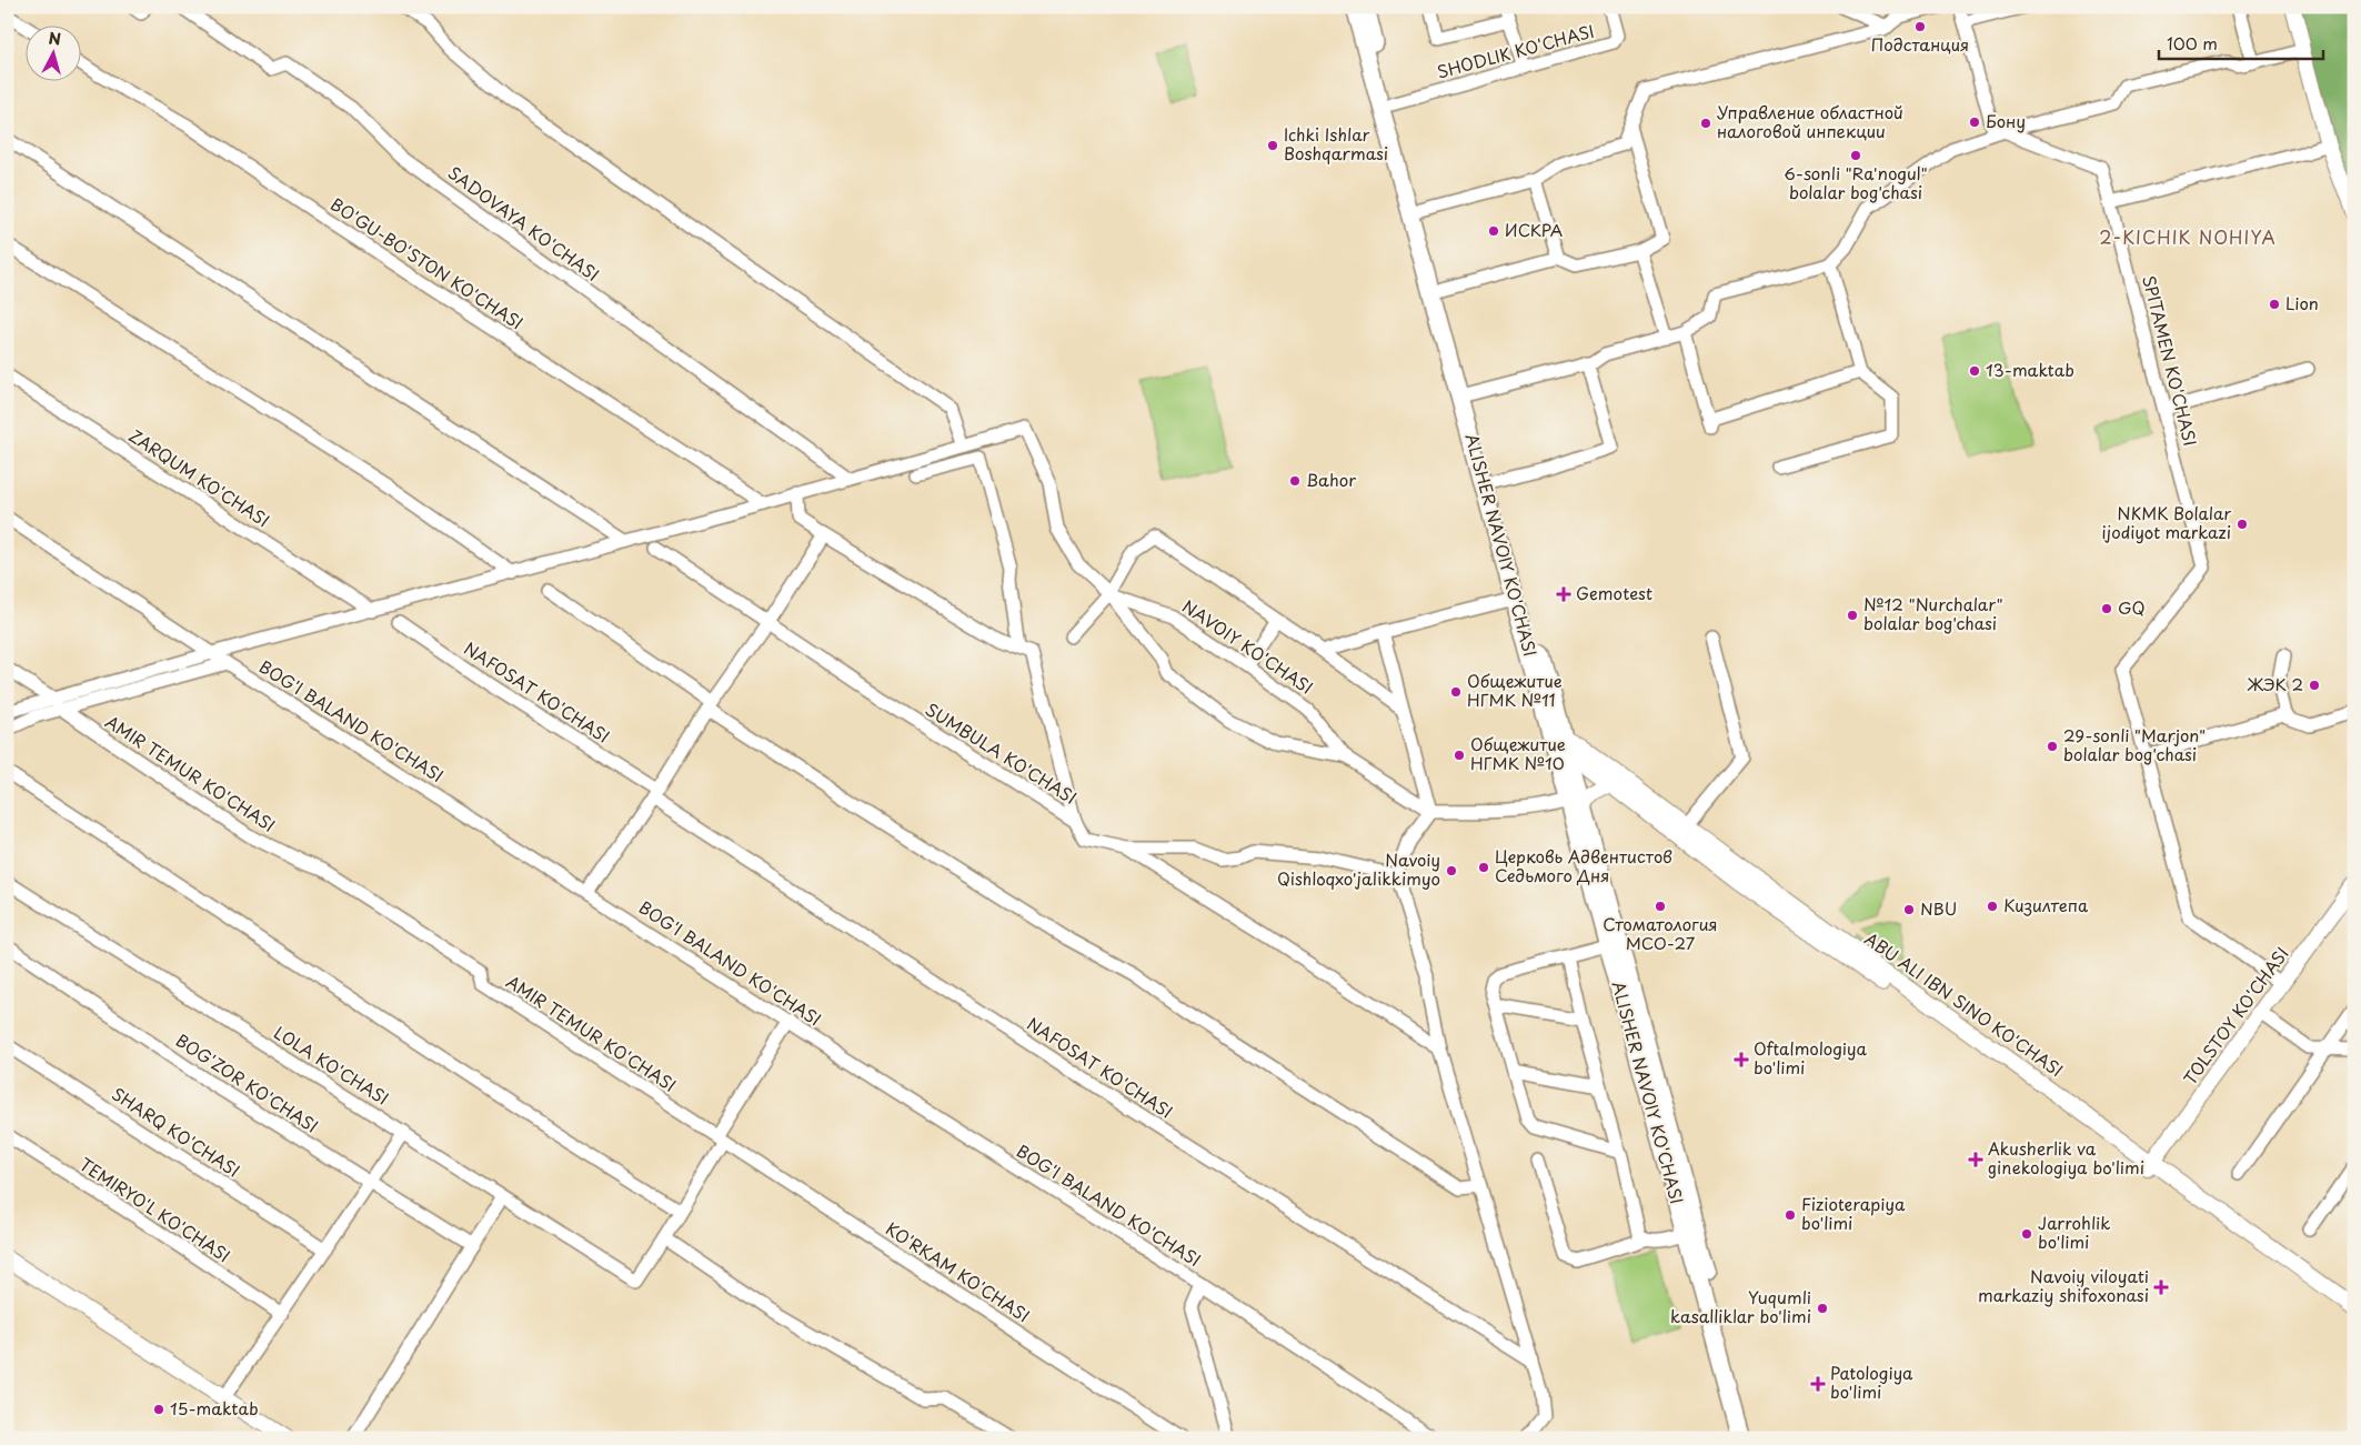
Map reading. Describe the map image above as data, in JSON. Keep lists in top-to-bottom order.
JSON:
{
  "streets": {
    "main road": ["ALISHER NAVOIY KO'CHASI"],
    "street": [
      "SHODLIK KO'CHASI",
      "SADOVAYA KO'CHASI",
      "BO'GU-BO'STON KO'CHASI",
      "SPITAMEN KO'CHASI",
      "ZARQUM KO'CHASI",
      "NAVOIY KO'CHASI",
      "NAFOSAT KO'CHASI",
      "BOG'I BALAND KO'CHASI",
      "SUMBULA KO'CHASI",
      "AMIR TEMUR KO'CHASI",
      "ABU ALI IBN SINO KO'CHASI",
      "TOLSTOY KO'CHASI",
      "LOLA KO'CHASI",
      "BOG'ZOR KO'CHASI",
      "SHARQ KO'CHASI",
      "TEMIRYO'L KO'CHASI",
      "KO'RKAM KO'CHASI"
    ]
  },
  "crossings": [
    ["SHODLIK KO'CHASI", "ALISHER NAVOIY KO'CHASI"],
    ["SPITAMEN KO'CHASI", "TOLSTOY KO'CHASI"],
    ["ALISHER NAVOIY KO'CHASI", "ABU ALI IBN SINO KO'CHASI"],
    ["AMIR TEMUR KO'CHASI", "KO'RKAM KO'CHASI"],
    ["ABU ALI IBN SINO KO'CHASI", "TOLSTOY KO'CHASI"]
  ],
  "districts": ["2-KICHIK NOHIYA"],
  "places": {
    "other": [
      "Подстанция",
      "Бону",
      "Управление областной налоговой инпекции",
      "Ichki Ishlar Boshqarmasi",
      "6-sonli \"Ra'nogul\" bolalar bog'chasi",
      "ИСКРА",
      "Lion",
      "13-maktab",
      "Bahor",
      "NKMK Bolalar ijodiyot markazi",
      "GQ",
      "№12 \"Nurchalar\" bolalar bog'chasi",
      "ЖЭК 2",
      "Общежитие НГМК №11",
      "29-sonli \"Marjon\" bolalar bog'chasi",
      "Общежитие НГМК №10",
      "Церковь Адвентистов Седьмого Дня",
      "Navoiy Qishloqxo'jalikkimyo",
      "Стоматология МСО-27",
      "Кизилтепа",
      "NBU",
      "Fizioterapiya bo'limi",
      "Jarrohlik bo'limi",
      "Yuqumli kasalliklar bo'limi",
      "15-maktab"
    ],
    "health": [
      "Gemotest",
      "Oftalmologiya bo'limi",
      "Akusherlik va ginekologiya bo'limi",
      "Navoiy viloyati markaziy shifoxonasi",
      "Patologiya bo'limi"
    ]
  },
  "scale_bar": "100 m",
  "north": "top"
}
